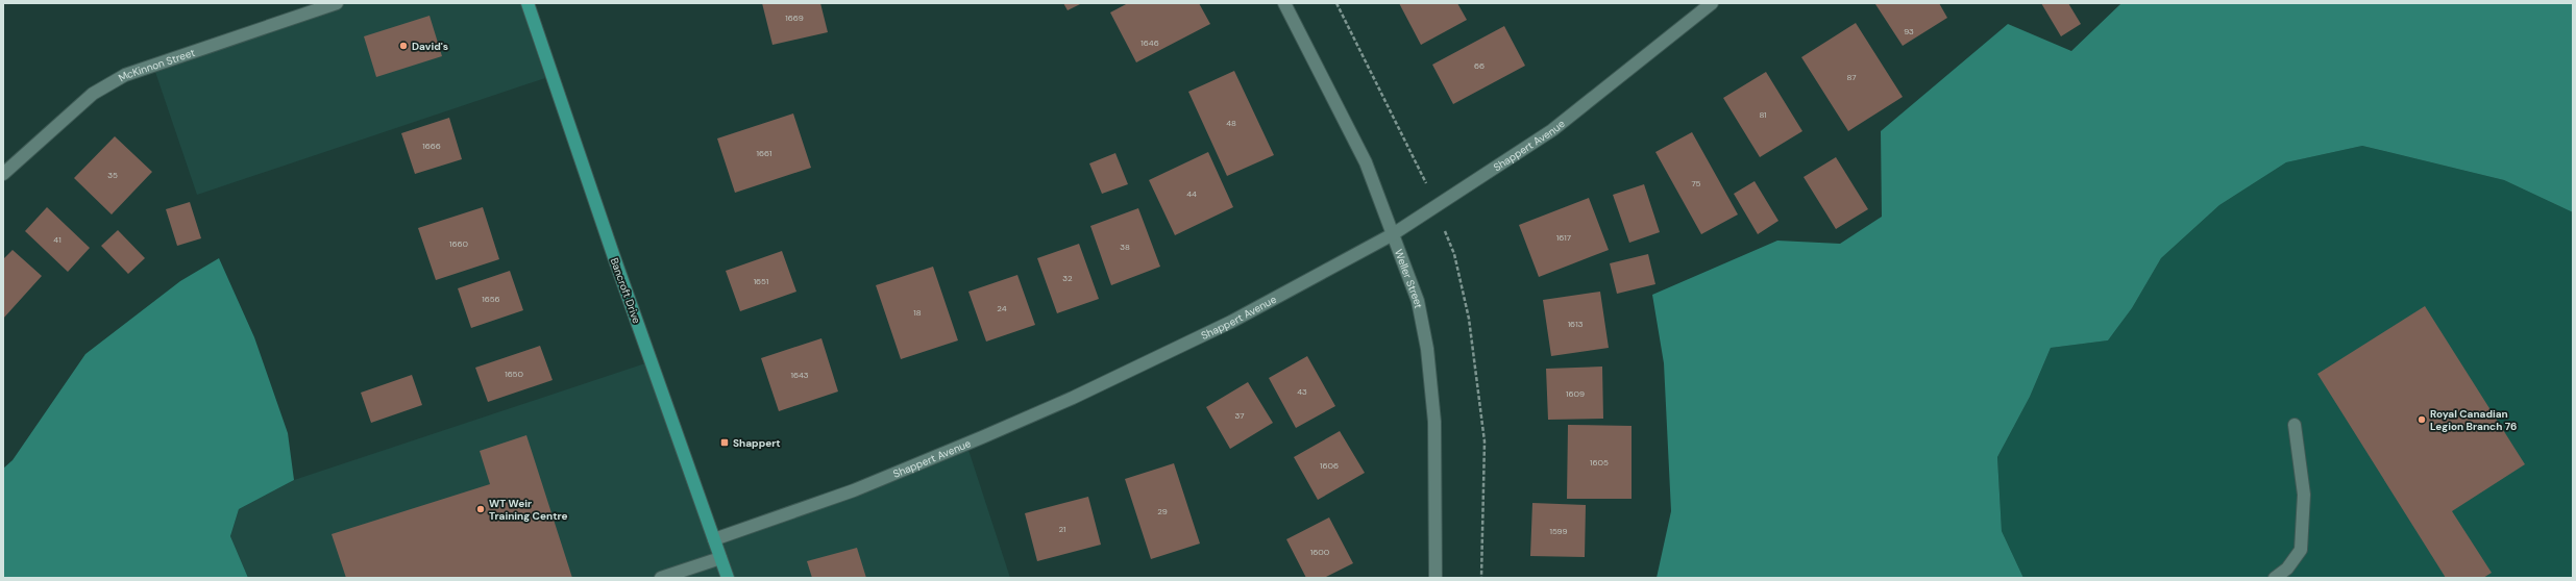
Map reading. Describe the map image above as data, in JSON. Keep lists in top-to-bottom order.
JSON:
{
  "streets": {
    "main road": ["Bancroft Drive"],
    "street": ["McKinnon Street", "Shappert Avenue", "Weller Street"]
  },
  "crossings": [
    ["Shappert Avenue", "Weller Street"],
    ["Shappert Avenue", "Bancroft Drive"]
  ],
  "places": {
    "other": ["David's", "Royal Canadian Legion Branch 76", "WT Weir Training Centre"],
    "transit": ["Shappert"]
  },
  "house_numbers": [
    "1669",
    "93",
    "1646",
    "66",
    "87",
    "81",
    "48",
    "1666",
    "1661",
    "35",
    "75",
    "44",
    "1617",
    "41",
    "1660",
    "38",
    "32",
    "1651",
    "1656",
    "24",
    "18",
    "1613",
    "1650",
    "1643",
    "43",
    "1609",
    "37",
    "1605",
    "1606",
    "29",
    "21",
    "1599",
    "1600"
  ]
}
